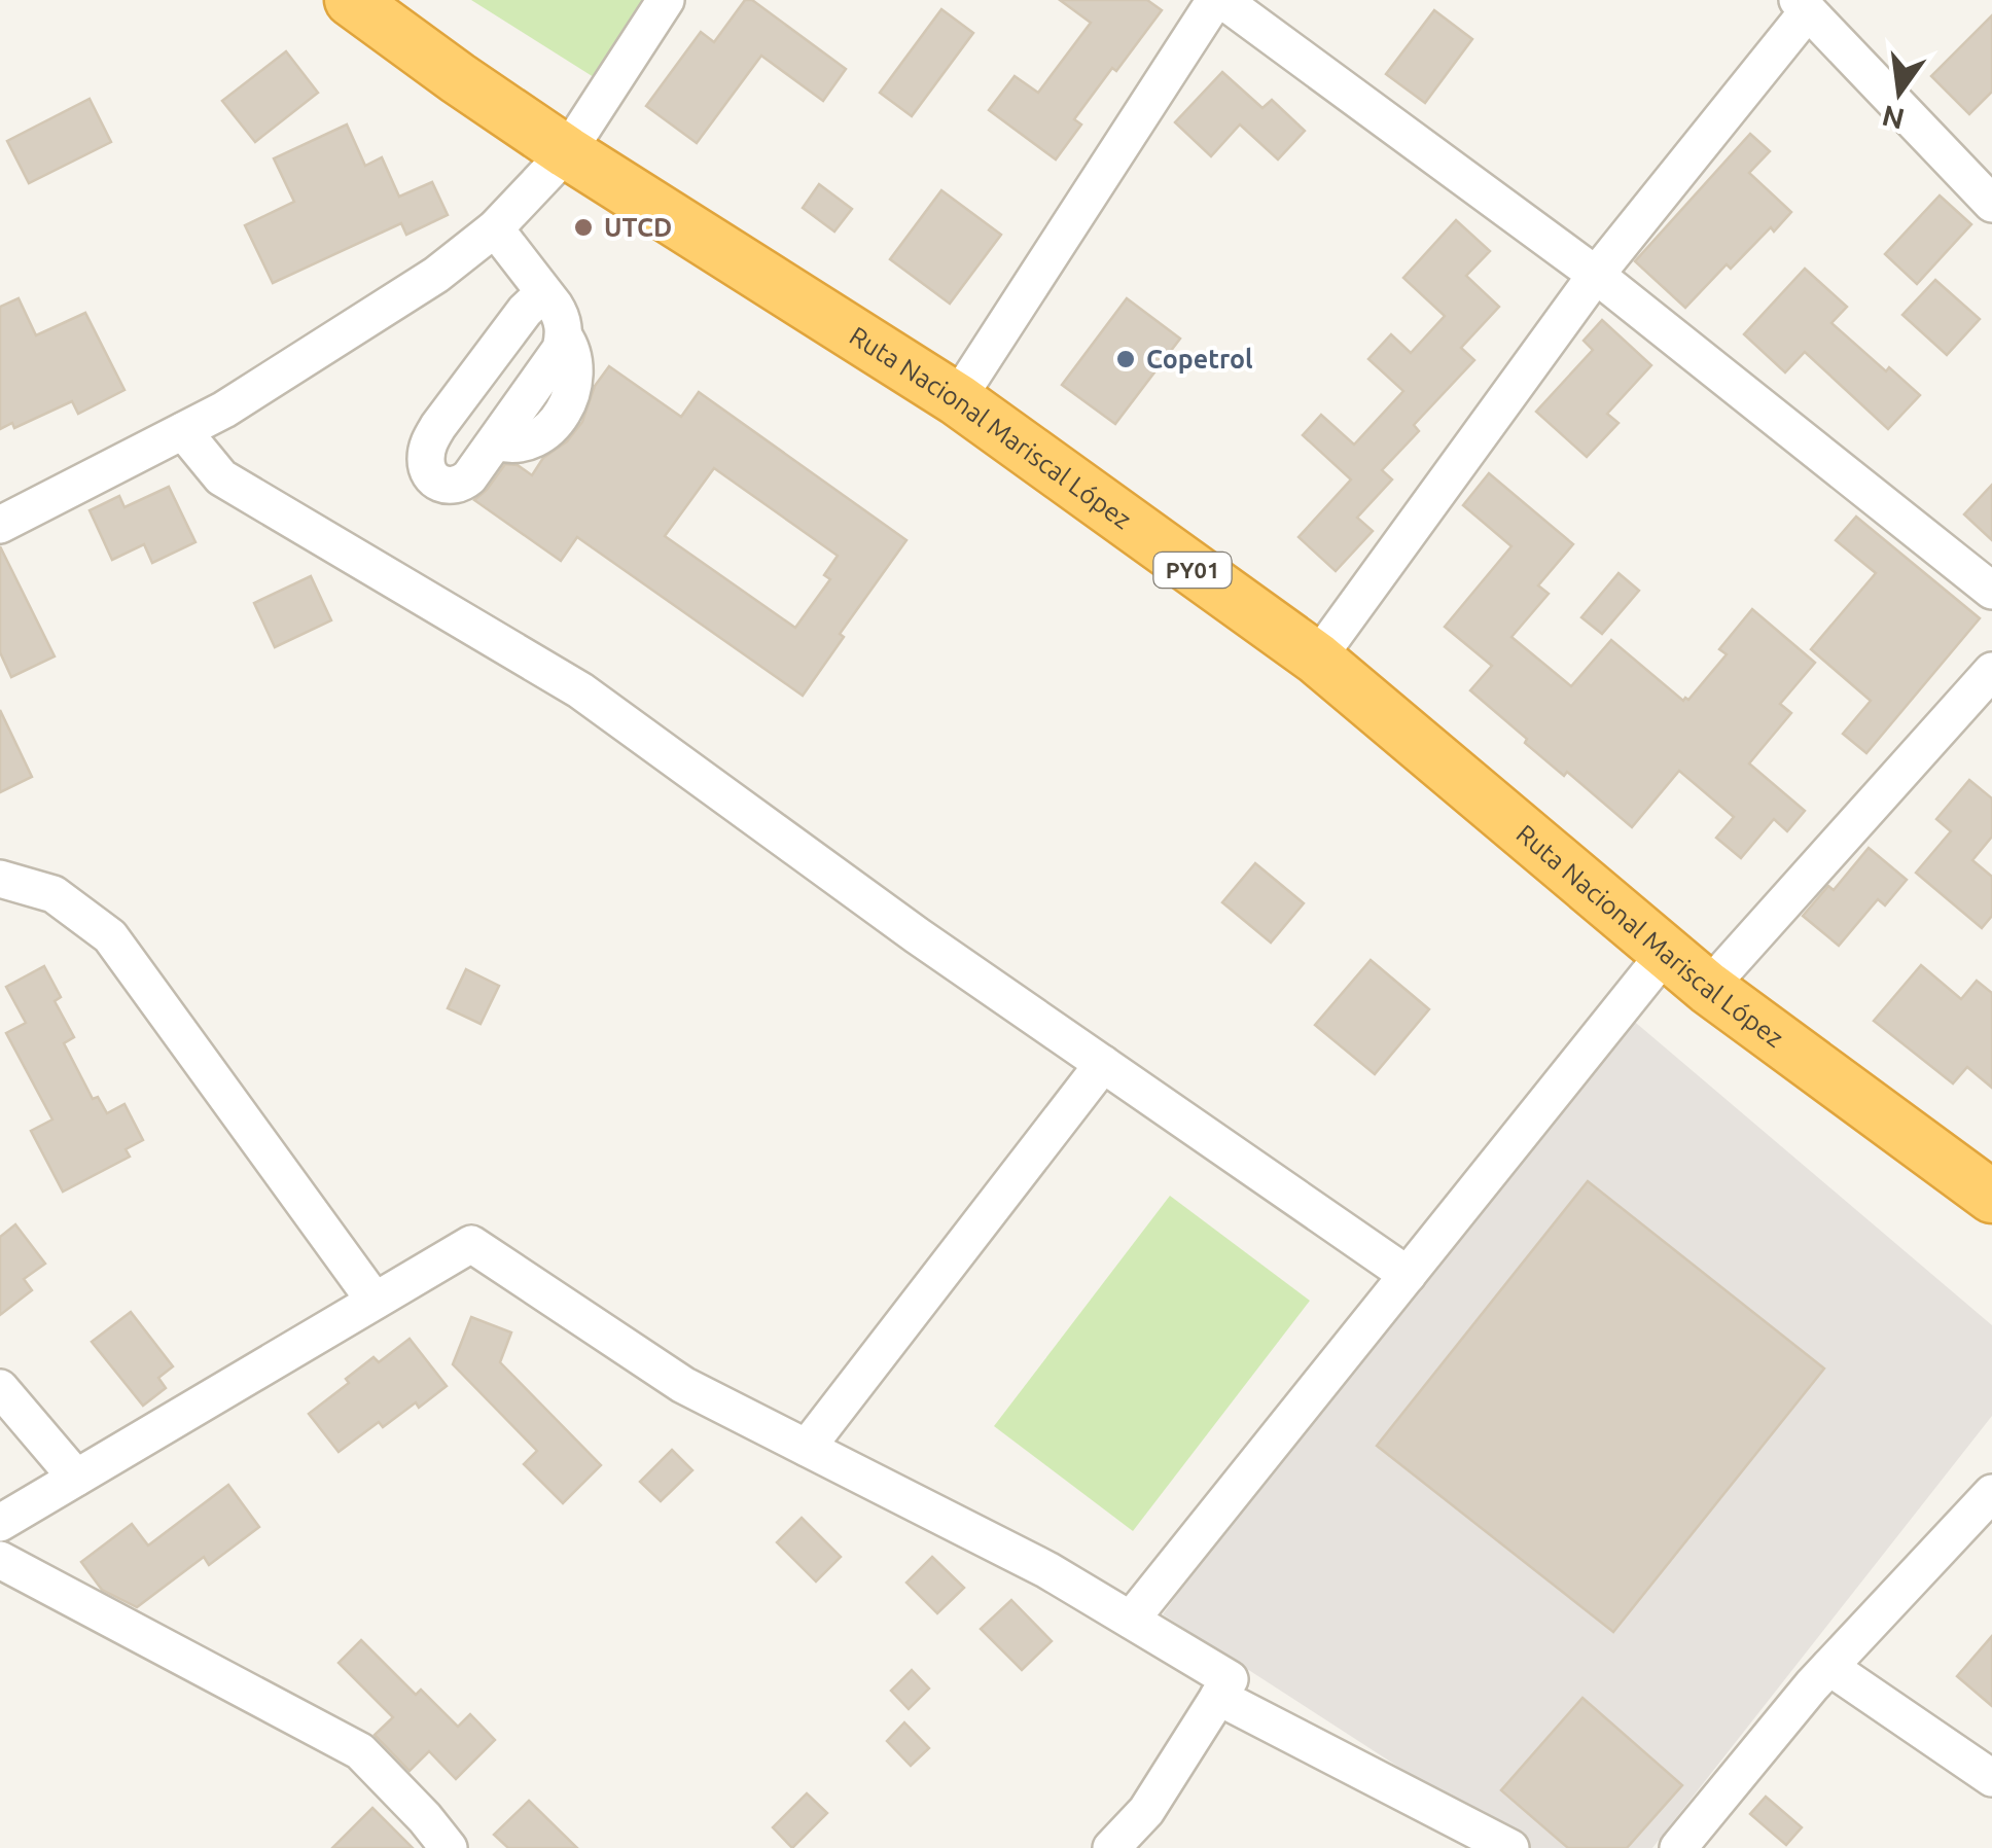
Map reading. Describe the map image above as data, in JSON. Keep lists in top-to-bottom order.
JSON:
{
  "streets": {
    "highway": ["Ruta Nacional Mariscal López", "PY01"]
  },
  "places": ["UTCD", "Copetrol"],
  "north": "bottom"
}
